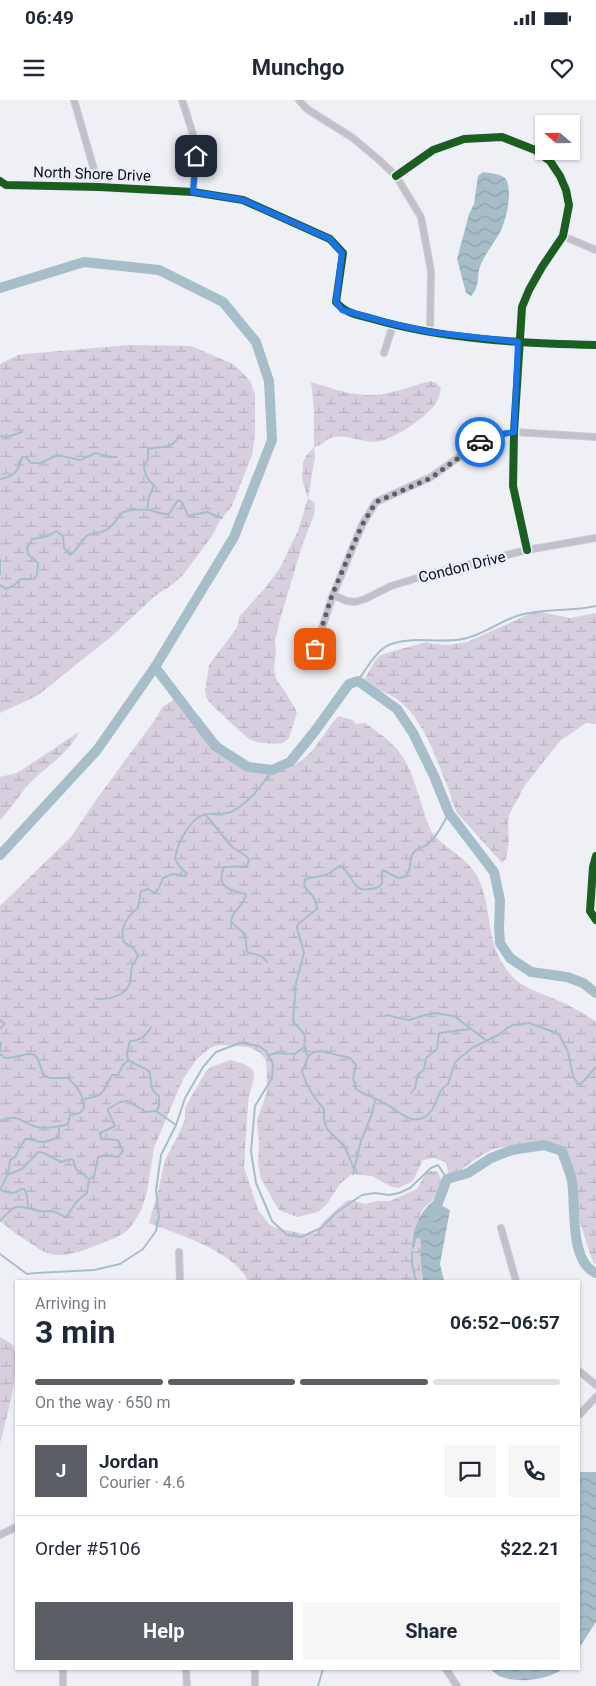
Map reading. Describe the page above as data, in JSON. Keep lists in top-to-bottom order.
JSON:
{
  "streets": {
    "street": ["North Shore Drive", "Condon Drive"]
  },
  "north": "left",
  "page": {
    "status": "06:49",
    "header": "Munchgo",
    "heading": ["3 min", "Arriving in", "06:52–06:57"],
    "panel": [
      "Jordan",
      "Courier · 4.6",
      "Order #5106",
      "$22.21"
    ],
    "bar": "On the way · 650 m",
    "round": "J",
    "buttons": ["Help", "Share"]
  }
}
